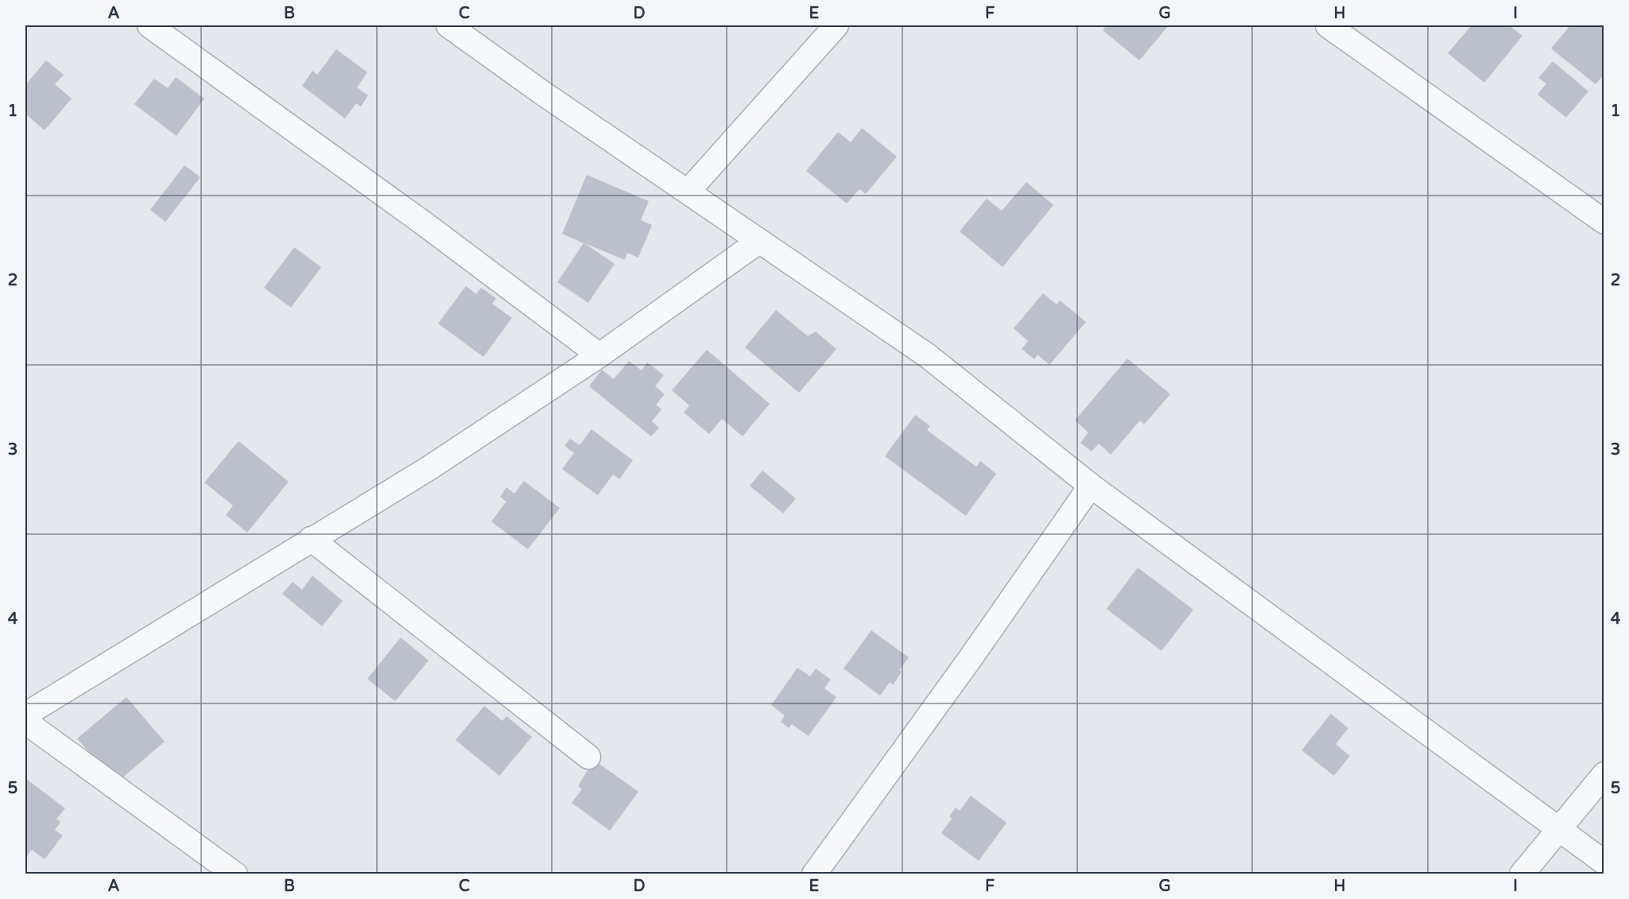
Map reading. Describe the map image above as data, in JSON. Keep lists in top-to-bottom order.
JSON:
{
  "grid": {
    "columns": [
      "A",
      "B",
      "C",
      "D",
      "E",
      "F",
      "G",
      "H",
      "I"
    ],
    "rows": [
      "1",
      "2",
      "3",
      "4",
      "5"
    ]
  }
}
